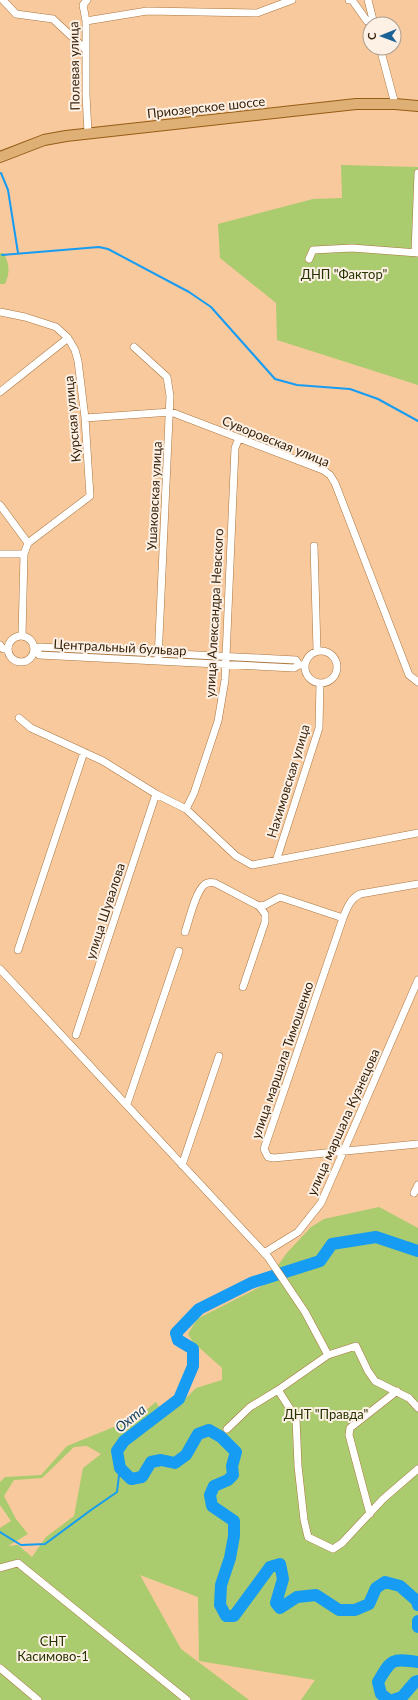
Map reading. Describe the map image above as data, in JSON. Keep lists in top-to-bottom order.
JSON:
{
  "streets": {
    "main road": ["Приозерское шоссе"],
    "street": [
      "Полевая улица",
      "Курская улица",
      "Суворовская улица",
      "Ушаковская улица",
      "улица Александра Невского",
      "Центральный бульвар",
      "Нахимовская улица",
      "улица Шувалова",
      "улица маршала Тимошенко",
      "улица маршала Кузнецова"
    ]
  },
  "crossings": [
    ["Полевая улица", "Приозерское шоссе"],
    ["Курская улица", "Суворовская улица"],
    ["Суворовская улица", "Ушаковская улица"],
    ["Суворовская улица", "улица Александра Невского"],
    ["Ушаковская улица", "Центральный бульвар"],
    ["улица Александра Невского", "Центральный бульвар"],
    ["Центральный бульвар", "Нахимовская улица"],
    ["улица маршала Тимошенко", "улица маршала Кузнецова"]
  ],
  "water": ["Охта"],
  "parks": ["ДНП \"Фактор\"", "ДНТ \"Правда\"", "СНТ Касимово-1"],
  "north": "left"
}
